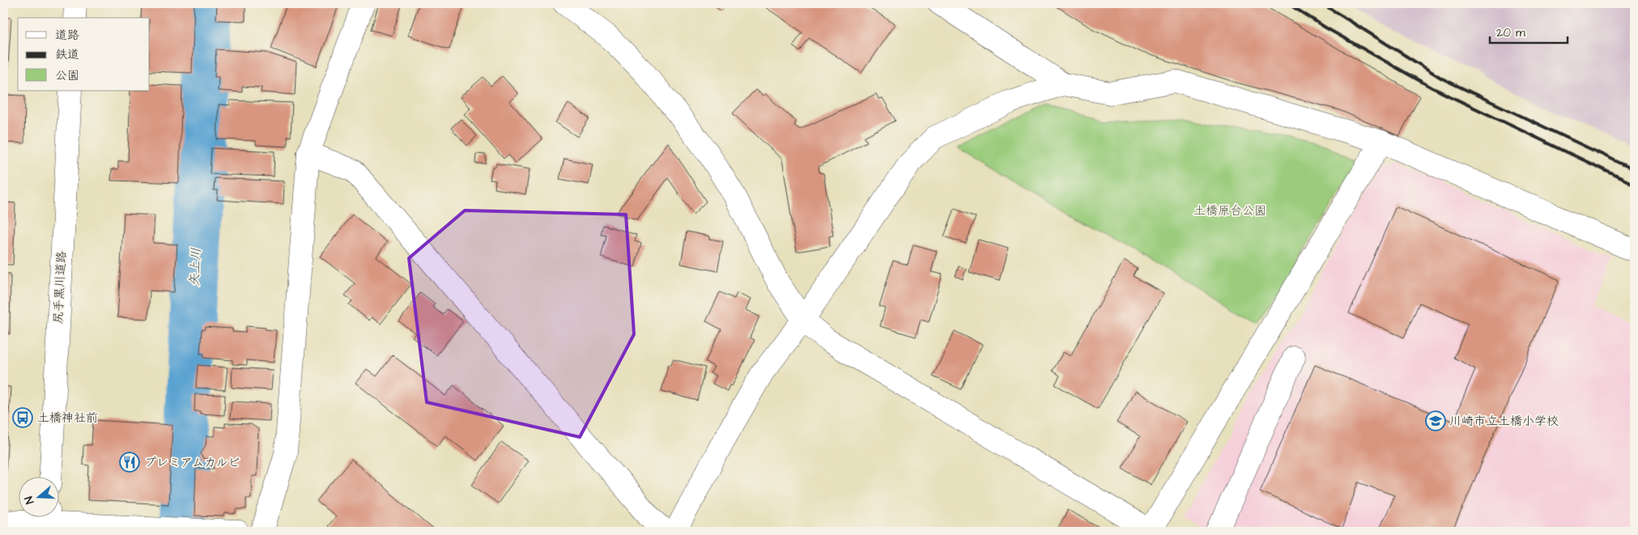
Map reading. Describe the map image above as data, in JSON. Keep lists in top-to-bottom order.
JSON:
{
  "streets": {
    "street": ["尻手黒川道路"]
  },
  "water": ["矢上川"],
  "parks": ["土橋原台公園"],
  "places": {
    "bus stop": ["土橋神社前"],
    "school or university": ["川崎市立土橋小学校"],
    "restaurant": ["プレミアムカルビ"]
  },
  "legend": ["道路", "鉄道", "公園"],
  "scale_bar": "20 m",
  "north": "left"
}
